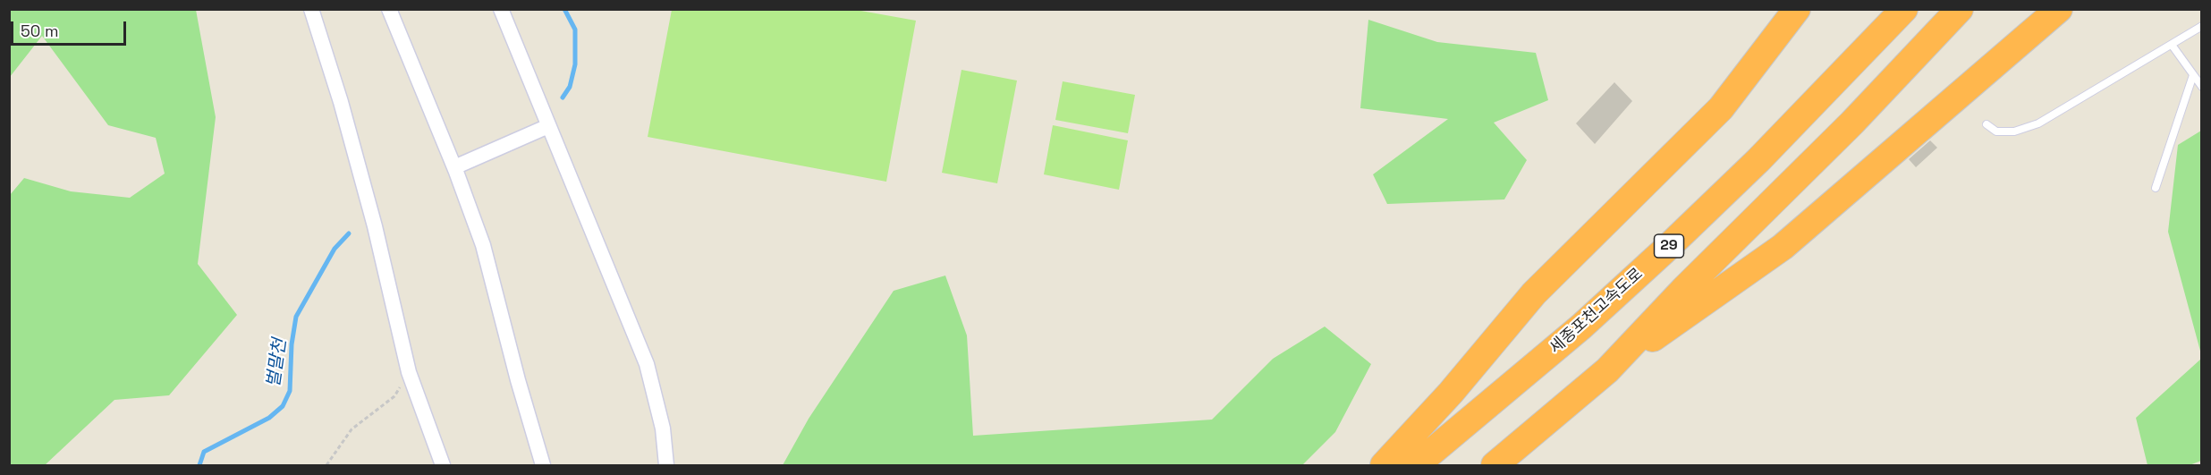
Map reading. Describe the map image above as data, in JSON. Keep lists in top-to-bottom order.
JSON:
{
  "streets": {
    "highway": ["29", "세종포천고속도로"]
  },
  "water": ["벌말천"],
  "scale_bar": "50 m"
}
